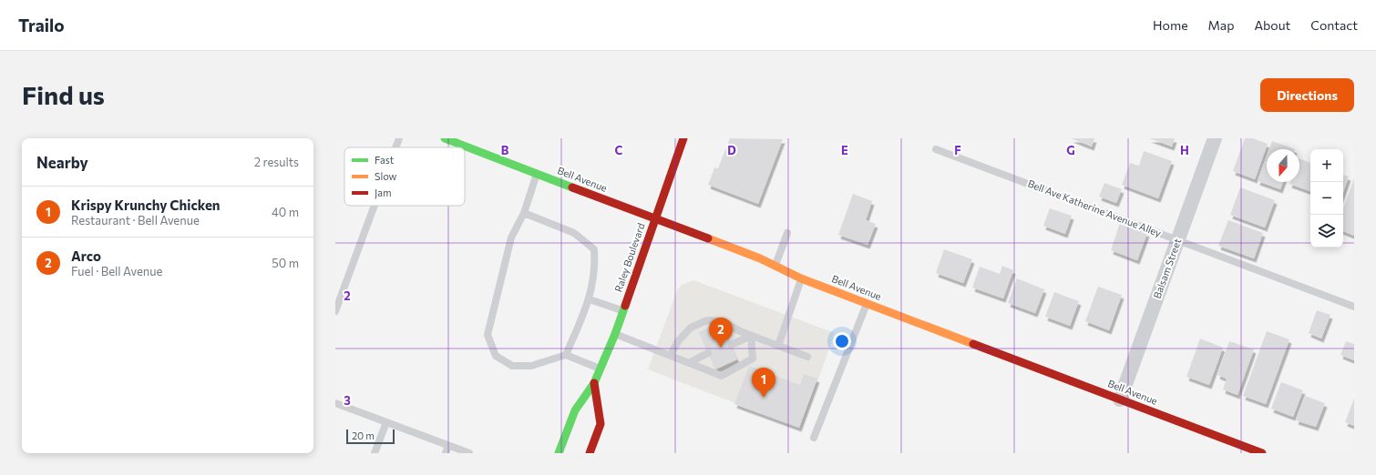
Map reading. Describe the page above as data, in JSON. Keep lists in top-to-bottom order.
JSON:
{
  "streets": {
    "main road": ["Bell Avenue", "Raley Boulevard"],
    "street": ["Balsam Street"],
    "lane": ["Bell Ave Katherine Avenue Alley"]
  },
  "crossings": [
    ["Bell Avenue", "Raley Boulevard"],
    ["Bell Avenue", "Balsam Street"],
    ["Bell Ave Katherine Avenue Alley", "Balsam Street"]
  ],
  "legend": ["Fast", "Slow", "Jam"],
  "scale_bar": "20 m",
  "north": "bottom",
  "page": {
    "header": "Trailo",
    "nav": [
      "Home",
      "Map",
      "About",
      "Contact"
    ],
    "buttons": "Directions",
    "title": "Find us",
    "heading": ["Nearby", "2 results"],
    "map_buttons": ["+", "−"],
    "list": [
      {
        "mark": "1",
        "name": "Krispy Krunchy Chicken",
        "note": "Restaurant · Bell Avenue",
        "value": "40 m"
      },
      {
        "mark": "2",
        "name": "Arco",
        "note": "Fuel · Bell Avenue",
        "value": "50 m"
      }
    ],
    "pins": ["2", "1"],
    "scale": "20 m"
  },
  "grid": {
    "columns": [
      "B",
      "C",
      "D",
      "E",
      "F",
      "G",
      "H"
    ],
    "rows": ["2", "3"]
  }
}
